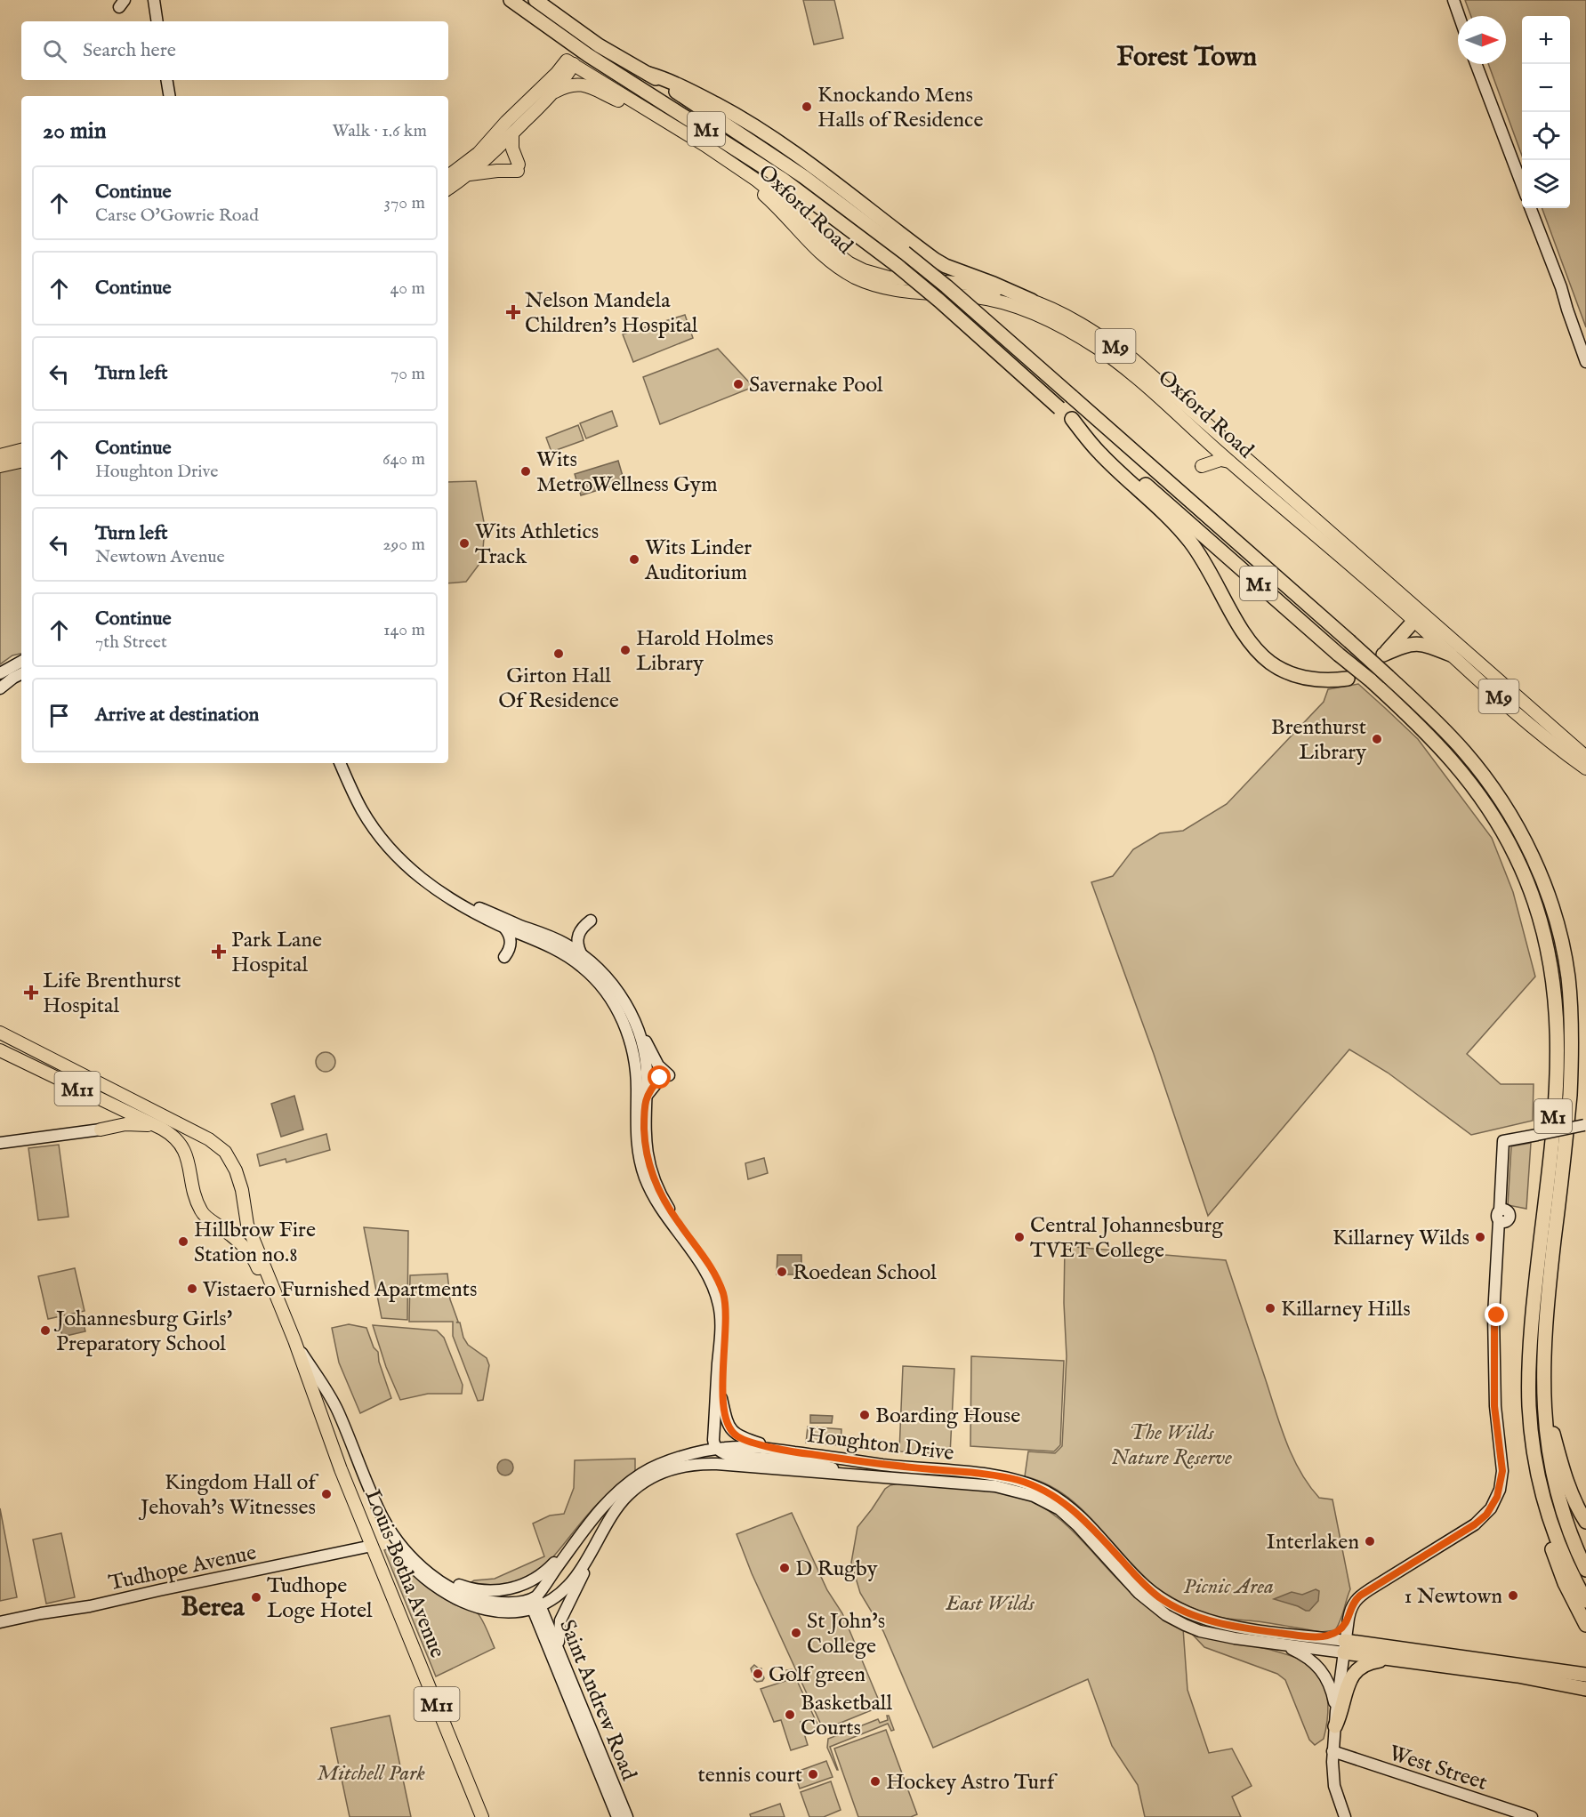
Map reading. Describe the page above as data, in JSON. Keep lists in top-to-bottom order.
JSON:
{
  "streets": {
    "highway": ["M1"],
    "main road": [
      "Oxford Road",
      "M9",
      "M11",
      "Houghton Drive",
      "Tudhope Avenue",
      "Louis Botha Avenue",
      "Saint Andrew Road",
      "West Street"
    ]
  },
  "crossings": [
    ["M11", "Louis Botha Avenue"],
    ["Houghton Drive", "Louis Botha Avenue"],
    ["Houghton Drive", "Saint Andrew Road"],
    ["Tudhope Avenue", "Louis Botha Avenue"]
  ],
  "districts": ["Forest Town", "Berea"],
  "parks": [
    "The Wilds Nature Reserve",
    "Picnic Area",
    "East Wilds",
    "Mitchell Park"
  ],
  "places": {
    "other": [
      "Knockando Mens Halls of Residence",
      "Savernake Pool",
      "Wits MetroWellness Gym",
      "Wits Athletics Track",
      "Wits Linder Auditorium",
      "Harold Holmes Library",
      "Girton Hall Of Residence",
      "Brenthurst Library",
      "Central Johannesburg TVET College",
      "Killarney Wilds",
      "Hillbrow Fire Station no.8",
      "Roedean School",
      "Vistaero Furnished Apartments",
      "Killarney Hills",
      "Johannesburg Girls' Preparatory School",
      "Boarding House",
      "Kingdom Hall of Jehovah's Witnesses",
      "Interlaken",
      "D Rugby",
      "1 Newtown",
      "Tudhope Loge Hotel",
      "St John's College",
      "Golf green",
      "Basketball Courts",
      "tennis court",
      "Hockey Astro Turf"
    ],
    "health": ["Nelson Mandela Children's Hospital", "Park Lane Hospital", "Life Brenthurst Hospital"]
  },
  "north": "right",
  "page": {
    "map_buttons": ["+", "−"],
    "search": "Search here",
    "heading": ["20 min", "Walk · 1.6 km"],
    "list": [
      ["Continue", "Carse O'Gowrie Road", "370 m"],
      ["Continue", "40 m"],
      ["Turn left", "70 m"],
      ["Continue", "Houghton Drive", "640 m"],
      ["Turn left", "Newtown Avenue", "290 m"],
      ["Continue", "7th Street", "140 m"],
      "Arrive at destination"
    ]
  }
}
